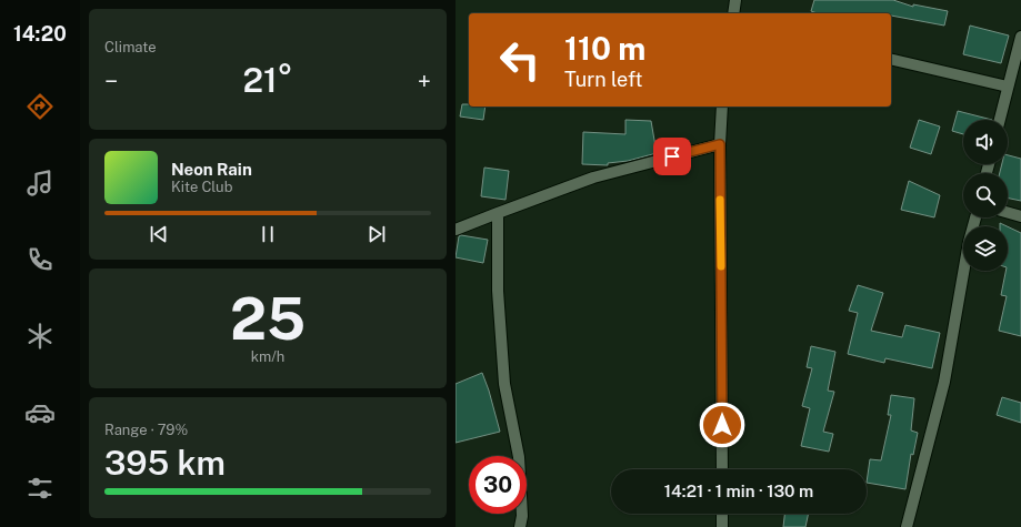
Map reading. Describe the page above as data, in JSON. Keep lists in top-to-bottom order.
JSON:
{
  "page": {
    "tabs": "14:20",
    "tile": [
      "Climate",
      ["25", "km/h"],
      ["Range · 79%", "395 km"]
    ],
    "turn": ["110 m", "Turn left"],
    "heat": ["−", "21°", "+"],
    "song": ["Neon Rain", "Kite Club"],
    "limit": "30",
    "trip": "14:21 · 1 min · 130 m"
  }
}
